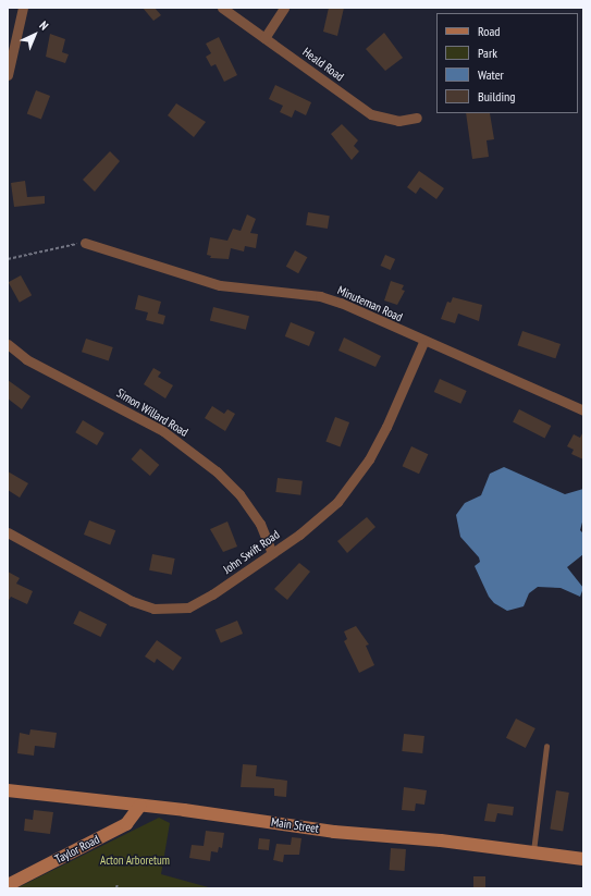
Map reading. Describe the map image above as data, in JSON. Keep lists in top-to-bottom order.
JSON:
{
  "streets": {
    "main road": ["Main Street", "Taylor Road"],
    "street": [
      "Heald Road",
      "Minuteman Road",
      "Simon Willard Road",
      "John Swift Road"
    ]
  },
  "crossings": [
    ["Minuteman Road", "John Swift Road"],
    ["Simon Willard Road", "John Swift Road"],
    ["Main Street", "Taylor Road"]
  ],
  "parks": ["Acton Arboretum"],
  "legend": [
    "Road",
    "Park",
    "Water",
    "Building"
  ],
  "north": "top right"
}
